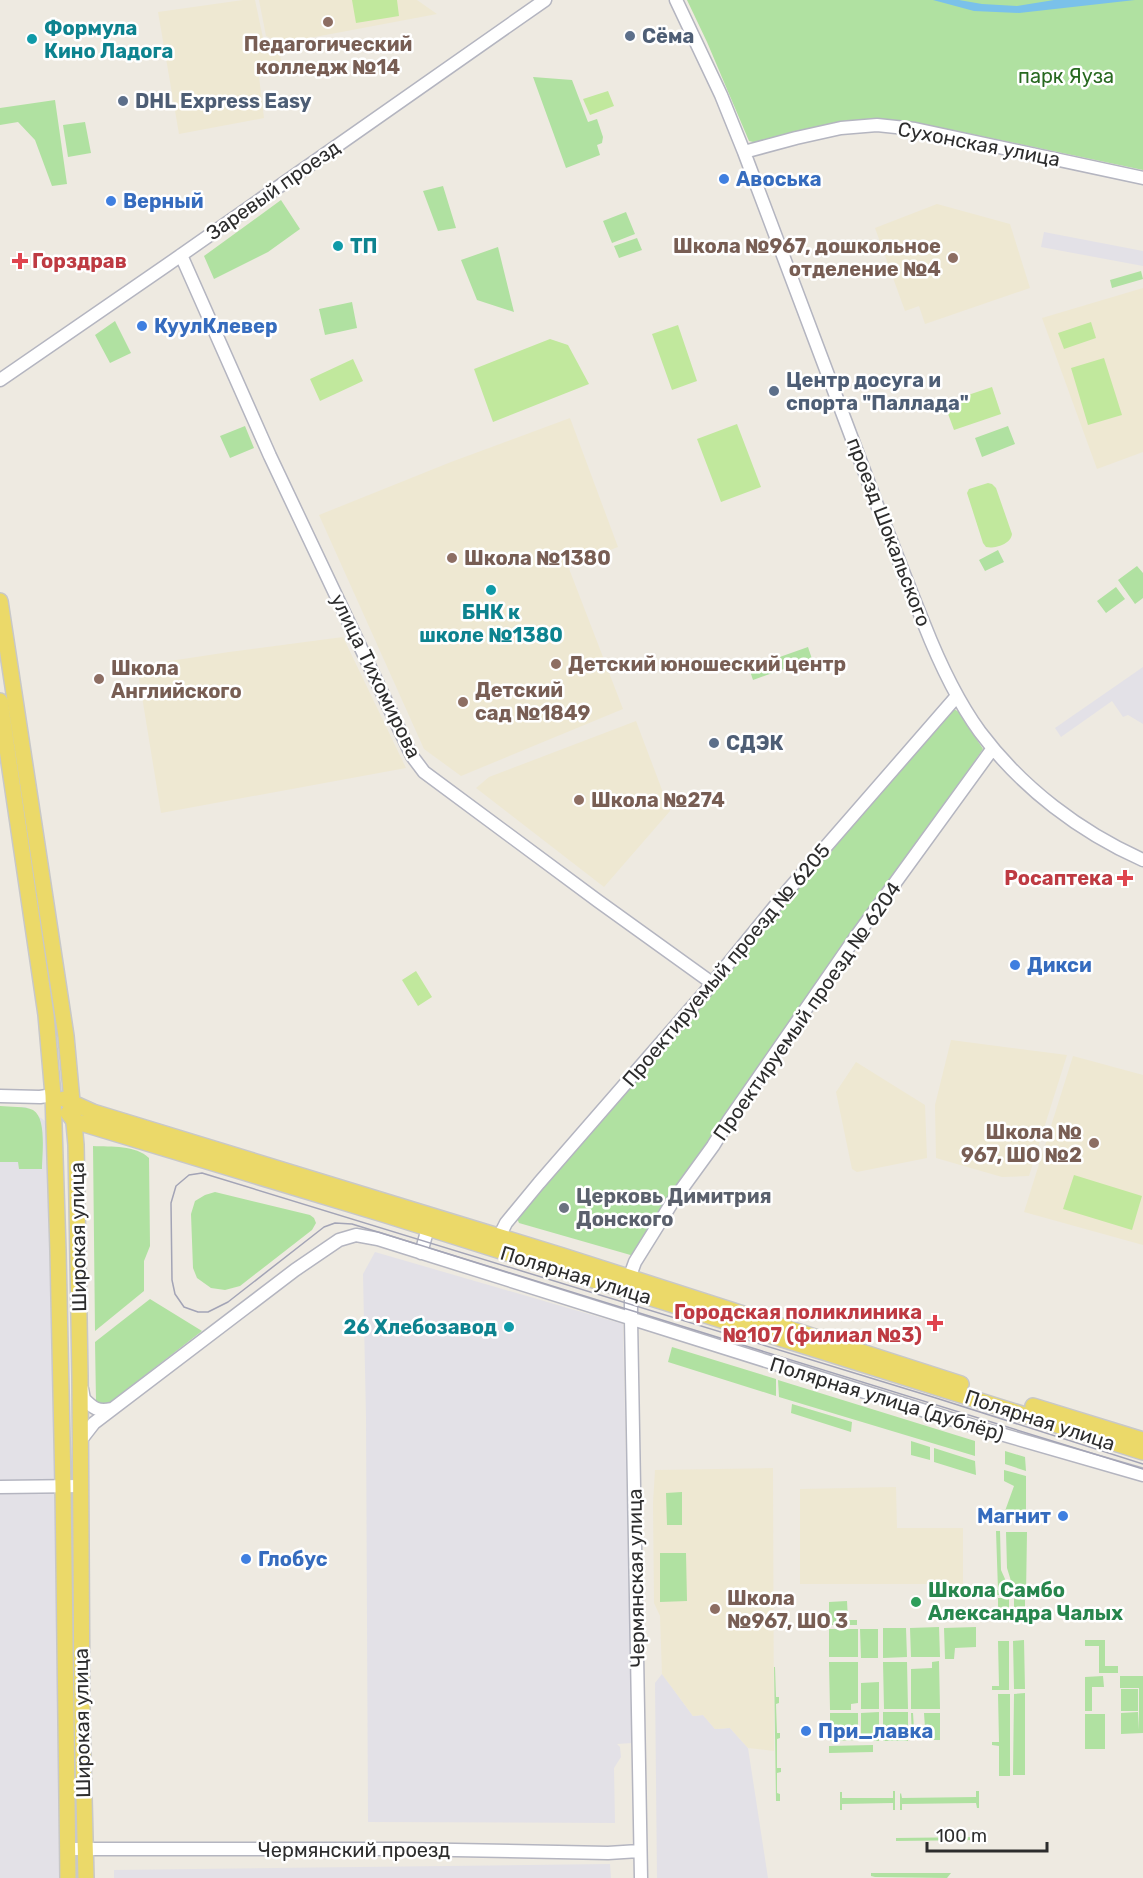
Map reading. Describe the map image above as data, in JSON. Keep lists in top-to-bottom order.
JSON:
{
  "streets": {
    "main road": ["Широкая улица", "Полярная улица"],
    "street": [
      "Сухонская улица",
      "Заревый проезд",
      "проезд Шокальского",
      "улица Тихомирова",
      "Проектируемый проезд № 6205",
      "Проектируемый проезд № 6204",
      "Полярная улица (дублёр)",
      "Чермянская улица",
      "Чермянский проезд"
    ]
  },
  "crossings": [
    ["Сухонская улица", "проезд Шокальского"],
    ["Заревый проезд", "улица Тихомирова"],
    ["проезд Шокальского", "Проектируемый проезд № 6205"],
    ["проезд Шокальского", "Проектируемый проезд № 6204"],
    ["улица Тихомирова", "Проектируемый проезд № 6205"],
    ["Проектируемый проезд № 6205", "Полярная улица"],
    ["Проектируемый проезд № 6204", "Полярная улица"],
    ["Проектируемый проезд № 6204", "Чермянская улица"],
    ["Широкая улица", "Полярная улица"],
    ["Широкая улица", "Чермянский проезд"],
    ["Полярная улица", "Чермянская улица"],
    ["Полярная улица (дублёр)", "Чермянская улица"],
    ["Чермянская улица", "Чермянский проезд"]
  ],
  "parks": ["парк Яуза"],
  "places": {
    "other": [
      "Педагогический колледж №14",
      "Сёма",
      "Формула Кино Ладога",
      "DHL Express Easy",
      "Авоська",
      "Верный",
      "ТП",
      "Школа №967, дошкольное отделение №4",
      "КуулКлевер",
      "Центр досуга и спорта \"Паллада\"",
      "Школа №1380",
      "БНК к школе №1380",
      "Детский юношеский центр",
      "Школа Английского",
      "Детский сад №1849",
      "СДЭК",
      "Школа №274",
      "Дикси",
      "Школа № 967, ШО №2",
      "Церковь Димитрия Донского",
      "26 Хлебозавод",
      "Магнит",
      "Глобус",
      "Школа Самбо Александра Чалых",
      "Школа №967, ШО 3",
      "При_лавка"
    ],
    "health": ["Горздрав", "Росаптека", "Городская поликлиника №107 (филиал №3)"]
  },
  "scale_bar": "100 m"
}
